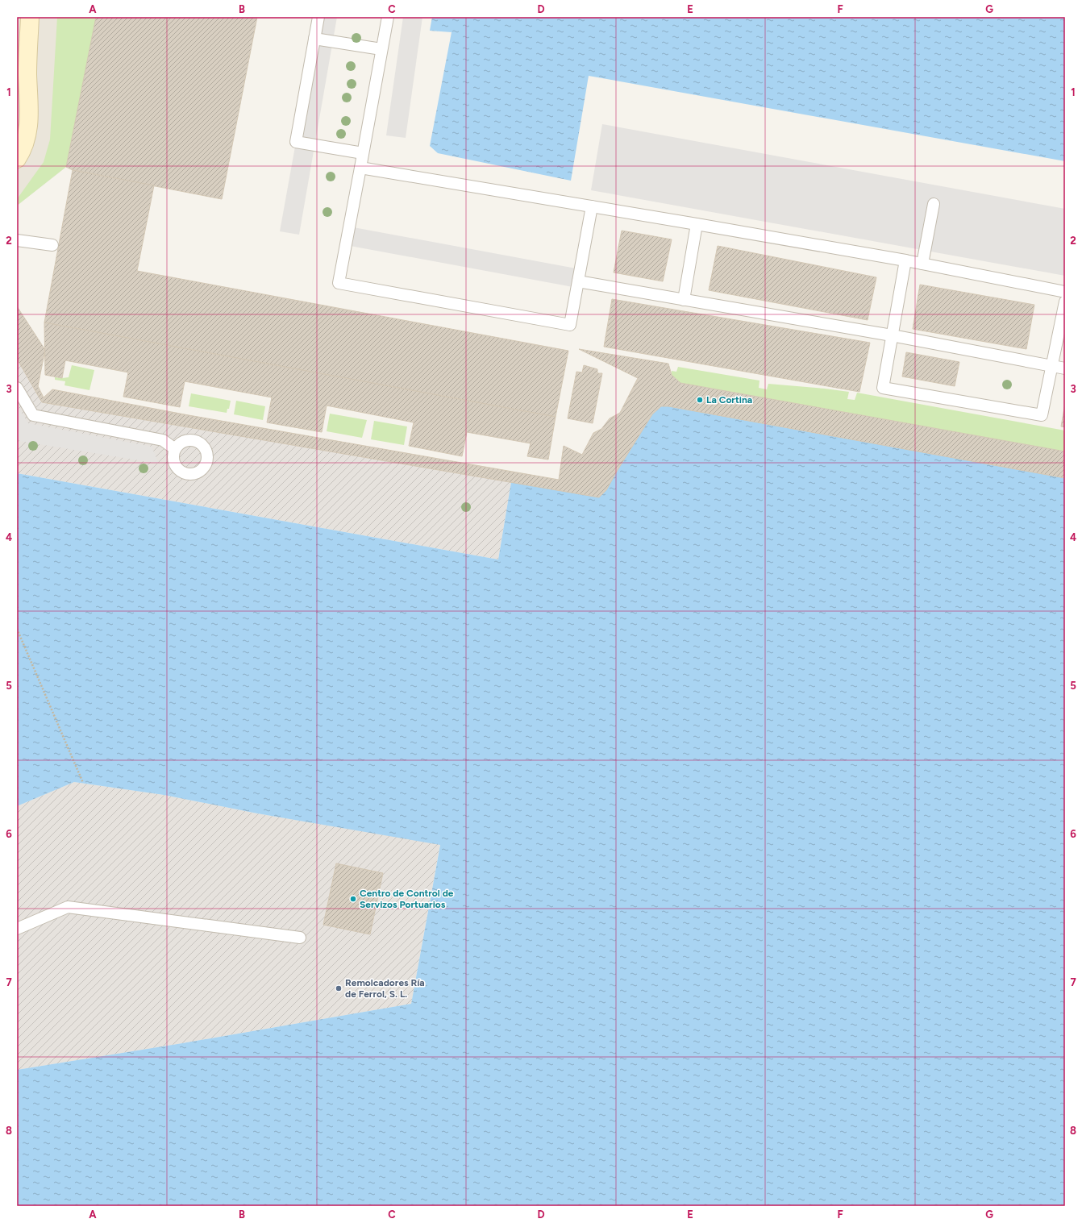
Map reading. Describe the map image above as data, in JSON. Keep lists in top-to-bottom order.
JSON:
{
  "places": ["La Cortina", "Centro de Control de Servizos Portuarios", "Remolcadores Ría de Ferrol, S. L."],
  "grid": {
    "columns": [
      "A",
      "B",
      "C",
      "D",
      "E",
      "F",
      "G"
    ],
    "rows": [
      "1",
      "2",
      "3",
      "4",
      "5",
      "6",
      "7",
      "8"
    ]
  }
}
